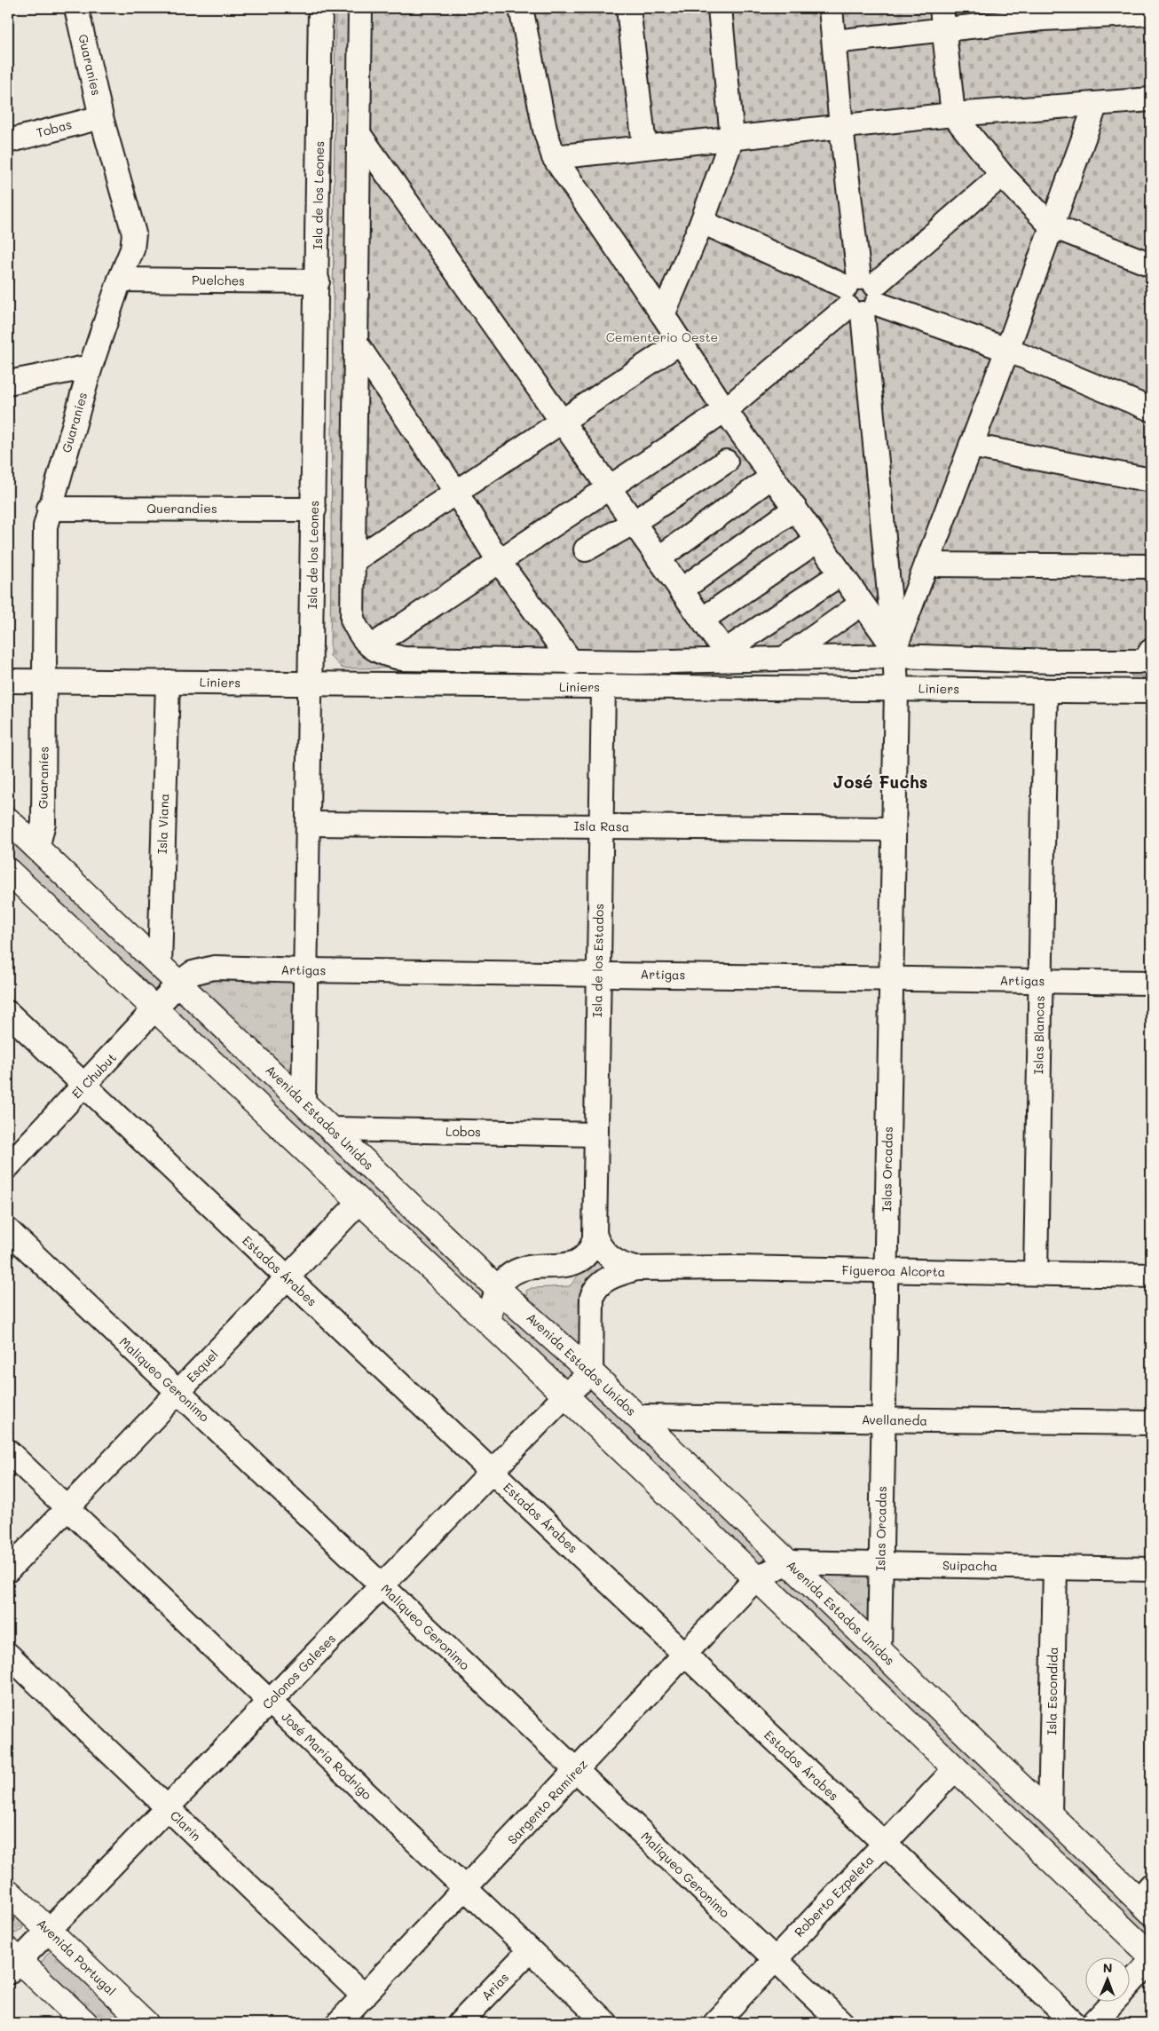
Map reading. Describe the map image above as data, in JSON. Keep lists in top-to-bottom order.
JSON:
{
  "streets": {
    "main road": ["Avenida Estados Unidos", "Avenida Portugal"],
    "street": [
      "Guaraníes",
      "Tobas",
      "Isla de los Leones",
      "Puelches",
      "Querandies",
      "Liniers",
      "Isla Viana",
      "Isla Rasa",
      "Isla de los Estados",
      "Artigas",
      "Islas Blancas",
      "El Chubut",
      "Lobos",
      "Islas Orcadas",
      "Estados Árabes",
      "Figueroa Alcorta",
      "Esquel",
      "Maliqueo Geronimo",
      "Avellaneda",
      "Suipacha",
      "Colonos Galeses",
      "Isla Escondida",
      "José María Rodrigo",
      "Sargento Ramírez",
      "Clarín",
      "Roberto Ezpeleta",
      "Arias"
    ]
  },
  "crossings": [
    ["Guaraníes", "Tobas"],
    ["Guaraníes", "Puelches"],
    ["Guaraníes", "Querandies"],
    ["Guaraníes", "Liniers"],
    ["Guaraníes", "Avenida Estados Unidos"],
    ["Isla de los Leones", "Puelches"],
    ["Isla de los Leones", "Querandies"],
    ["Isla de los Leones", "Liniers"],
    ["Isla de los Leones", "Isla Rasa"],
    ["Isla de los Leones", "Artigas"],
    ["Isla de los Leones", "Avenida Estados Unidos"],
    ["Liniers", "Isla Viana"],
    ["Liniers", "Isla de los Estados"],
    ["Liniers", "Islas Blancas"],
    ["Liniers", "Islas Orcadas"],
    ["Isla Viana", "Avenida Estados Unidos"],
    ["Isla Rasa", "Isla de los Estados"],
    ["Isla Rasa", "Islas Orcadas"],
    ["Isla de los Estados", "Artigas"],
    ["Isla de los Estados", "Avenida Estados Unidos"],
    ["Isla de los Estados", "Lobos"],
    ["Artigas", "Islas Blancas"],
    ["Artigas", "El Chubut"],
    ["Artigas", "Avenida Estados Unidos"],
    ["Artigas", "Islas Orcadas"],
    ["Islas Blancas", "Figueroa Alcorta"],
    ["El Chubut", "Avenida Estados Unidos"],
    ["El Chubut", "Estados Árabes"],
    ["Avenida Estados Unidos", "Lobos"],
    ["Avenida Estados Unidos", "Islas Orcadas"],
    ["Avenida Estados Unidos", "Avellaneda"],
    ["Avenida Estados Unidos", "Suipacha"],
    ["Avenida Estados Unidos", "Colonos Galeses"],
    ["Avenida Estados Unidos", "Isla Escondida"],
    ["Islas Orcadas", "Figueroa Alcorta"],
    ["Islas Orcadas", "Avellaneda"],
    ["Islas Orcadas", "Suipacha"],
    ["Estados Árabes", "Esquel"],
    ["Estados Árabes", "Colonos Galeses"],
    ["Estados Árabes", "Sargento Ramírez"],
    ["Estados Árabes", "Roberto Ezpeleta"],
    ["Esquel", "Maliqueo Geronimo"],
    ["Esquel", "José María Rodrigo"],
    ["Maliqueo Geronimo", "Colonos Galeses"],
    ["Maliqueo Geronimo", "Sargento Ramírez"],
    ["Maliqueo Geronimo", "Roberto Ezpeleta"],
    ["Suipacha", "Isla Escondida"],
    ["Colonos Galeses", "José María Rodrigo"],
    ["Colonos Galeses", "Clarín"],
    ["Colonos Galeses", "Avenida Portugal"],
    ["José María Rodrigo", "Sargento Ramírez"],
    ["José María Rodrigo", "Arias"],
    ["Sargento Ramírez", "Clarín"]
  ],
  "districts": ["José Fuchs"],
  "parks": ["Cementerio Oeste"],
  "north": "top"
}
